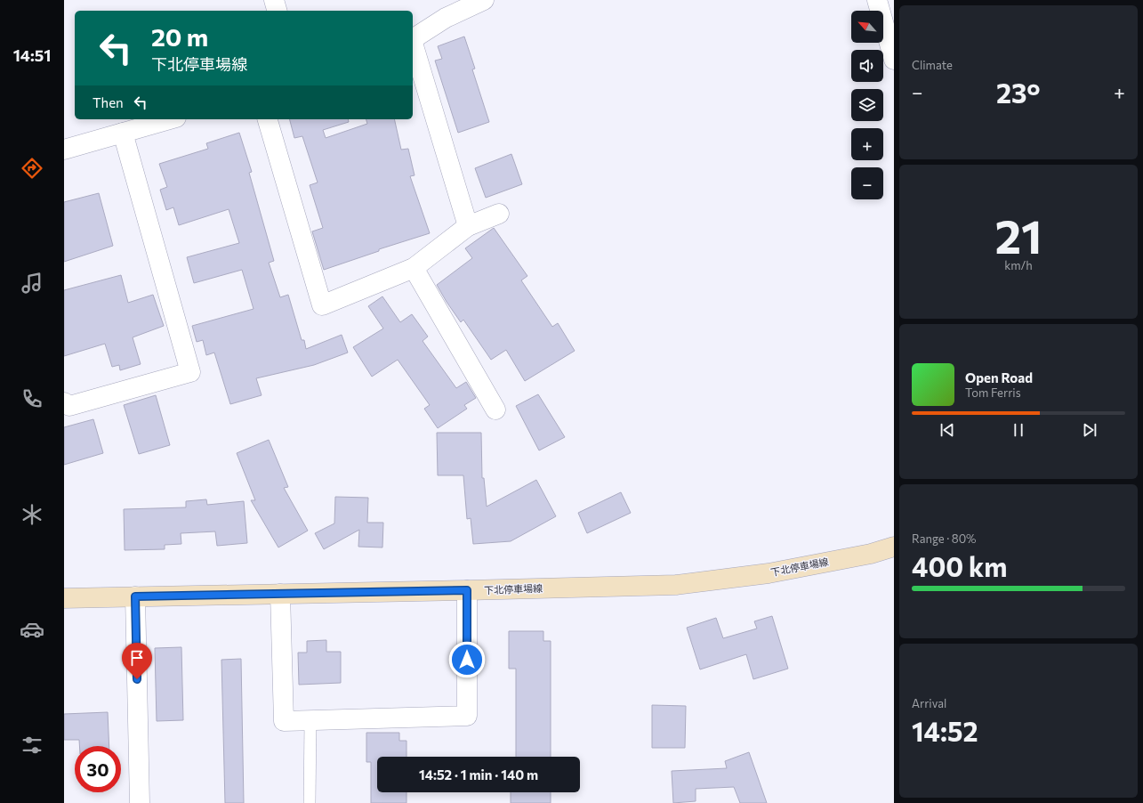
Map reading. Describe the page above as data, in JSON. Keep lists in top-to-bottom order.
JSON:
{
  "streets": {
    "main road": ["下北停車場線"]
  },
  "north": "top left",
  "page": {
    "tabs": "14:51",
    "tile": [
      "Climate",
      ["21", "km/h"],
      ["Range · 80%", "400 km"],
      ["Arrival", "14:52"]
    ],
    "map_buttons": ["+", "−"],
    "turn": ["20 m", "下北停車場線"],
    "heat": ["−", "23°", "+"],
    "then": "Then",
    "song": ["Open Road", "Tom Ferris"],
    "limit": "30",
    "trip": "14:52 · 1 min · 140 m"
  }
}
